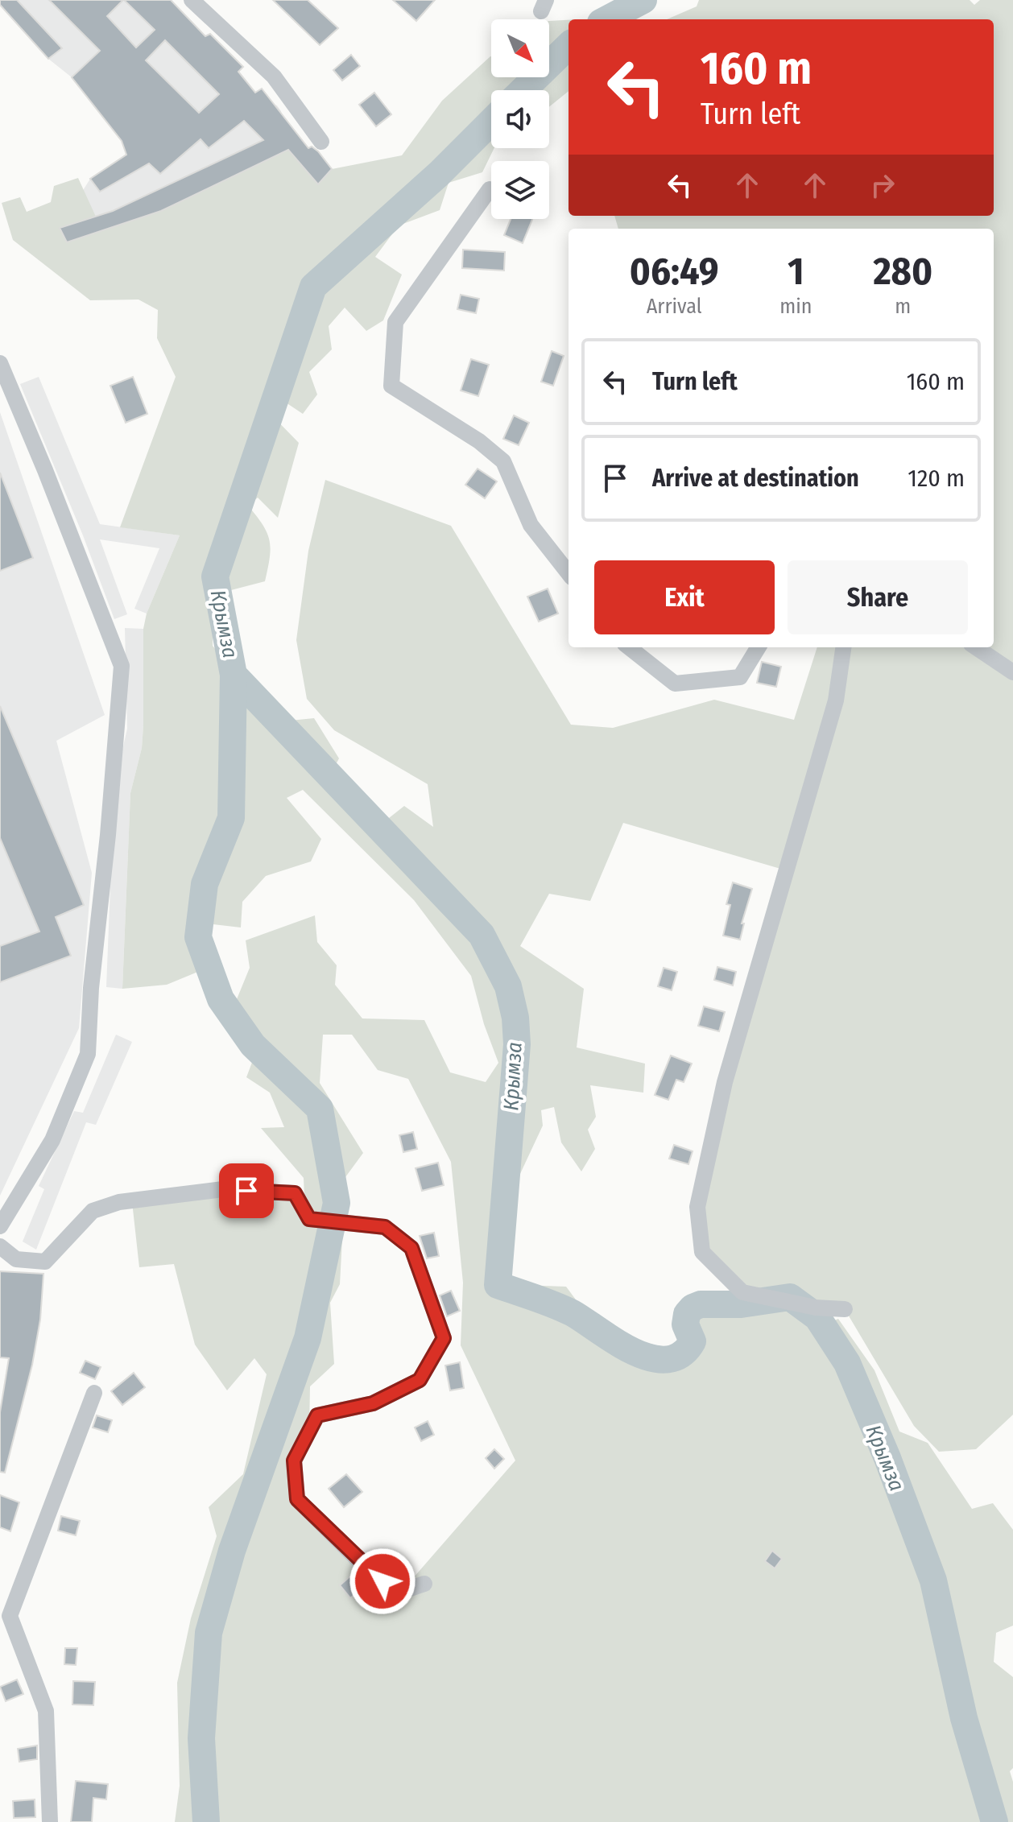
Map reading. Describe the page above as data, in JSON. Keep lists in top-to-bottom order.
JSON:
{
  "water": ["Крымза"],
  "north": "bottom right",
  "page": {
    "turn": ["160 m", "Turn left"],
    "eta": [
      "06:49",
      "Arrival",
      "1",
      "min",
      "280",
      "m"
    ],
    "list": [
      {
        "name": "Turn left",
        "value": "160 m"
      },
      {
        "name": "Arrive at destination",
        "value": "120 m"
      }
    ],
    "buttons": ["Exit", "Share"]
  }
}
